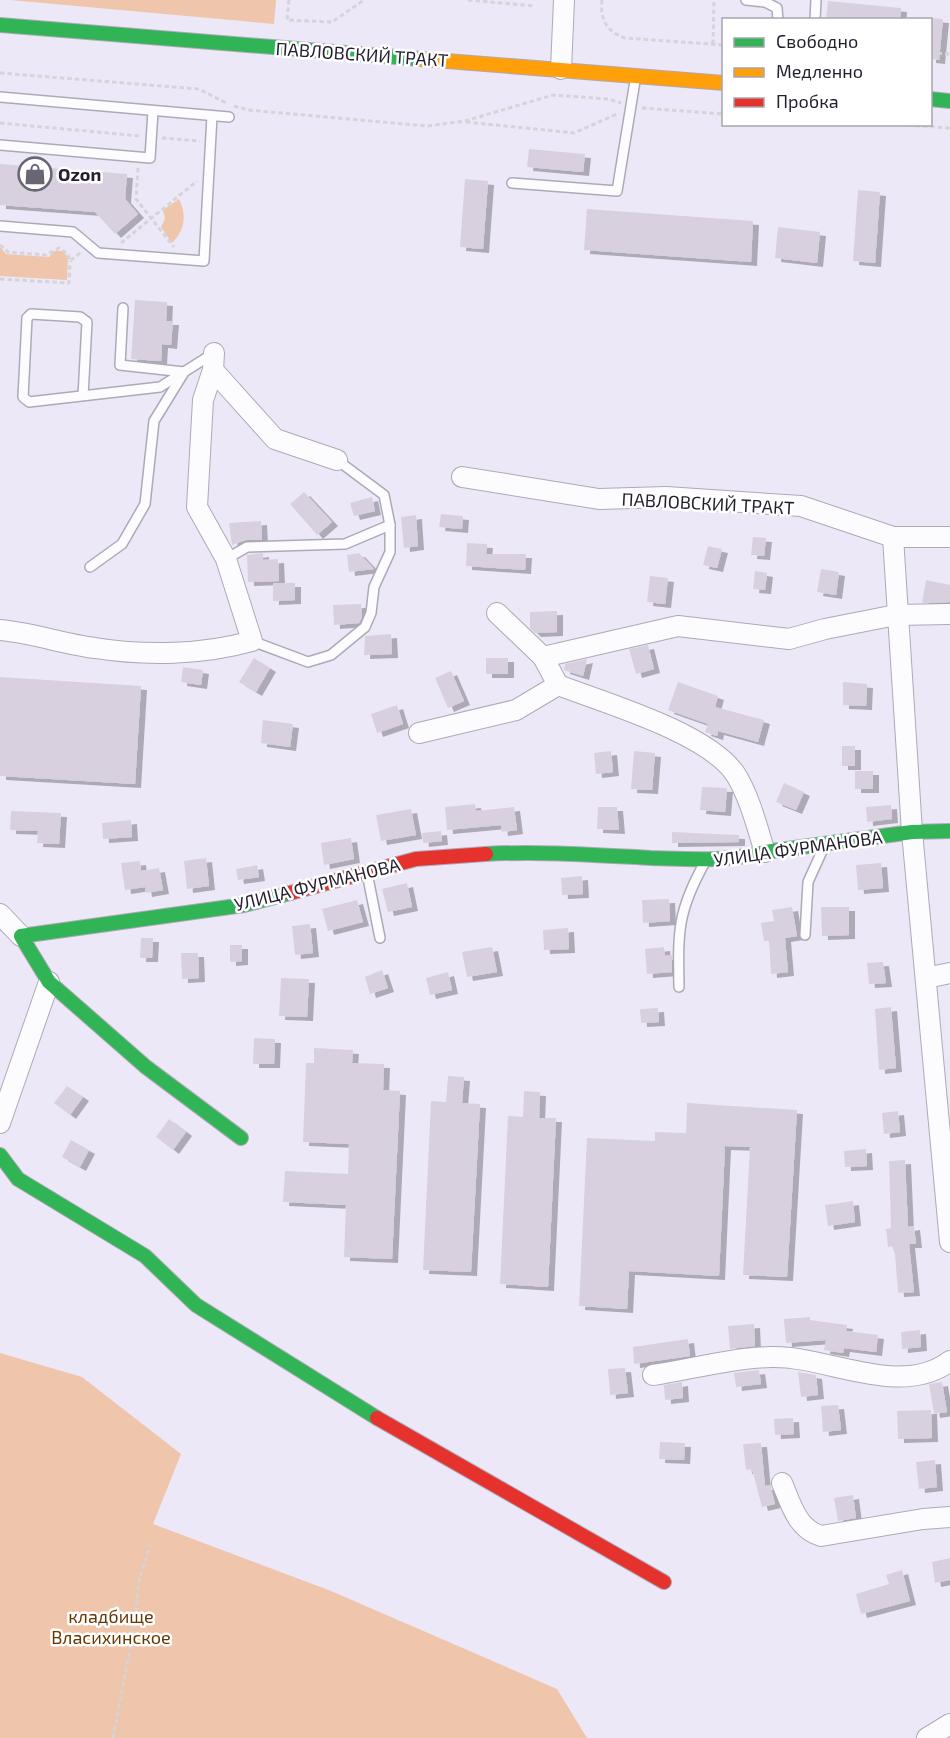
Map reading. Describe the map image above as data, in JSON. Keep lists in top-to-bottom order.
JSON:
{
  "streets": {
    "street": ["ПАВЛОВСКИЙ ТРАКТ", "УЛИЦА ФУРМАНОВА"]
  },
  "parks": ["кладбище Власихинское"],
  "places": {
    "shop": ["Ozon"]
  },
  "legend": ["Свободно", "Медленно", "Пробка"]
}
